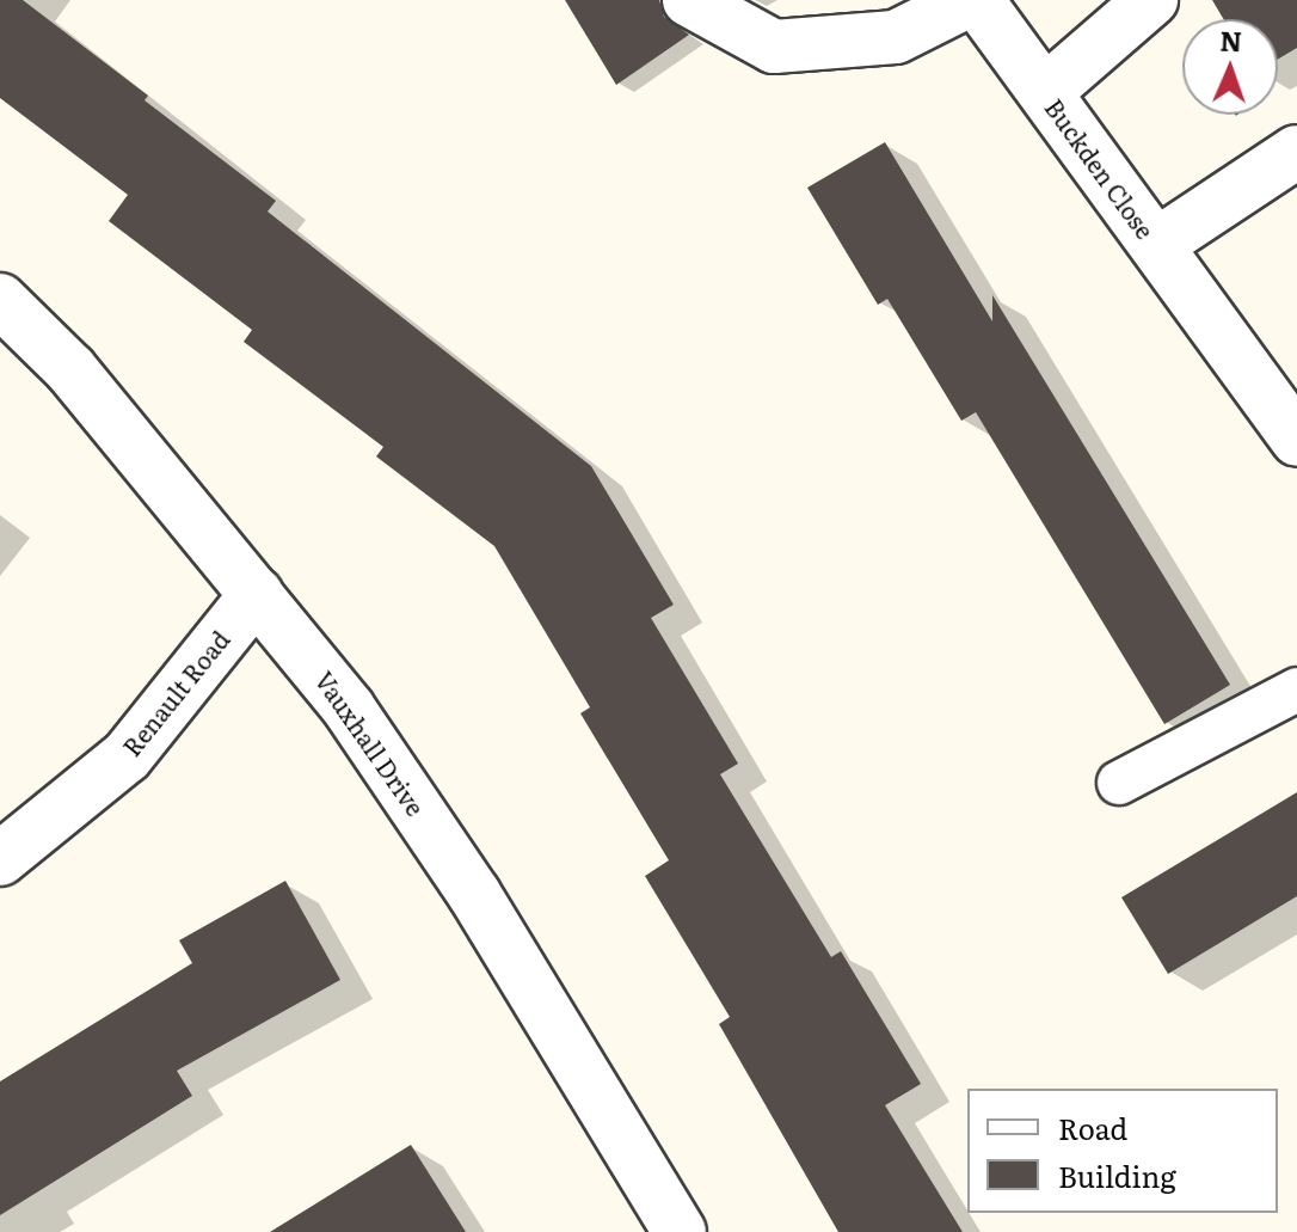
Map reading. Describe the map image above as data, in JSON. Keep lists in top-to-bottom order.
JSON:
{
  "streets": {
    "street": ["Buckden Close", "Renault Road", "Vauxhall Drive"]
  },
  "crossings": [
    ["Renault Road", "Vauxhall Drive"]
  ],
  "legend": ["Road", "Building"],
  "north": "top"
}
